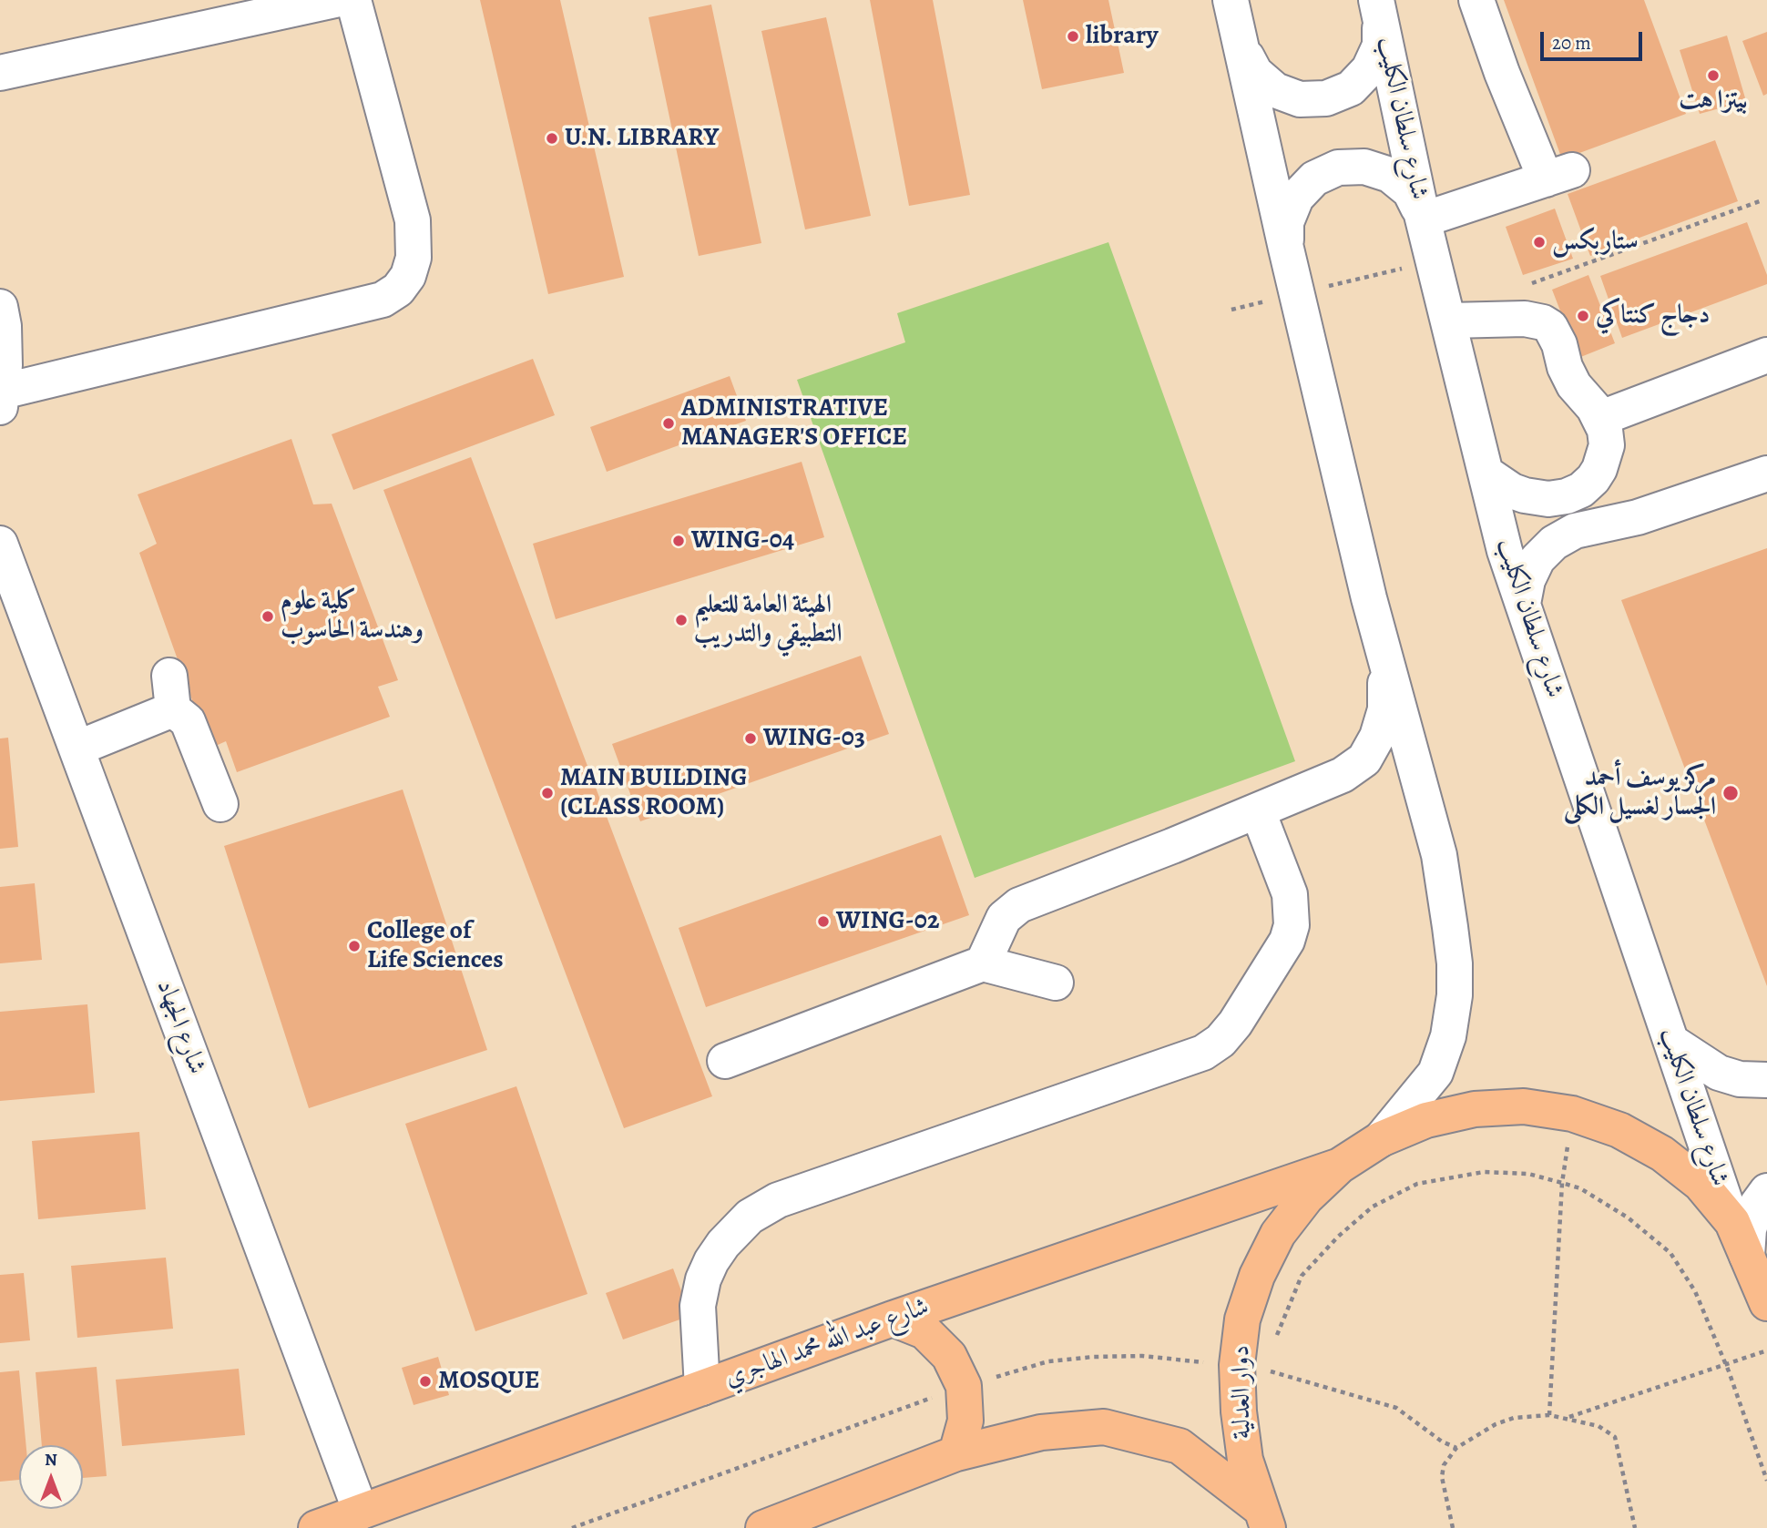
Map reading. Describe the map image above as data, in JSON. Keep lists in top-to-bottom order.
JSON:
{
  "streets": {
    "main road": ["شارع عبد الله محمد الهاجري", "دوار العدلية"],
    "street": ["شارع سلطان الكليب", "شارع الجهاد"]
  },
  "crossings": [
    ["شارع سلطان الكليب", "دوار العدلية"],
    ["شارع الجهاد", "شارع عبد الله محمد الهاجري"],
    ["شارع عبد الله محمد الهاجري", "دوار العدلية"]
  ],
  "places": [
    "library",
    "بيتزا هت",
    "U.N. LIBRARY",
    "ستاربكس",
    "دجاج كنتاكي",
    "ADMINISTRATIVE MANAGER'S OFFICE",
    "WING-04",
    "كلية علوم وهندسة الحاسوب",
    "الهيئة العامة للتعليم التطبيقي والتدريب",
    "WING-03",
    "MAIN BUILDING (CLASS ROOM)",
    "مركز يوسف أحمد الجسار لغسيل الكلى",
    "WING-02",
    "College of Life Sciences",
    "MOSQUE"
  ],
  "scale_bar": "20 m",
  "north": "top"
}
